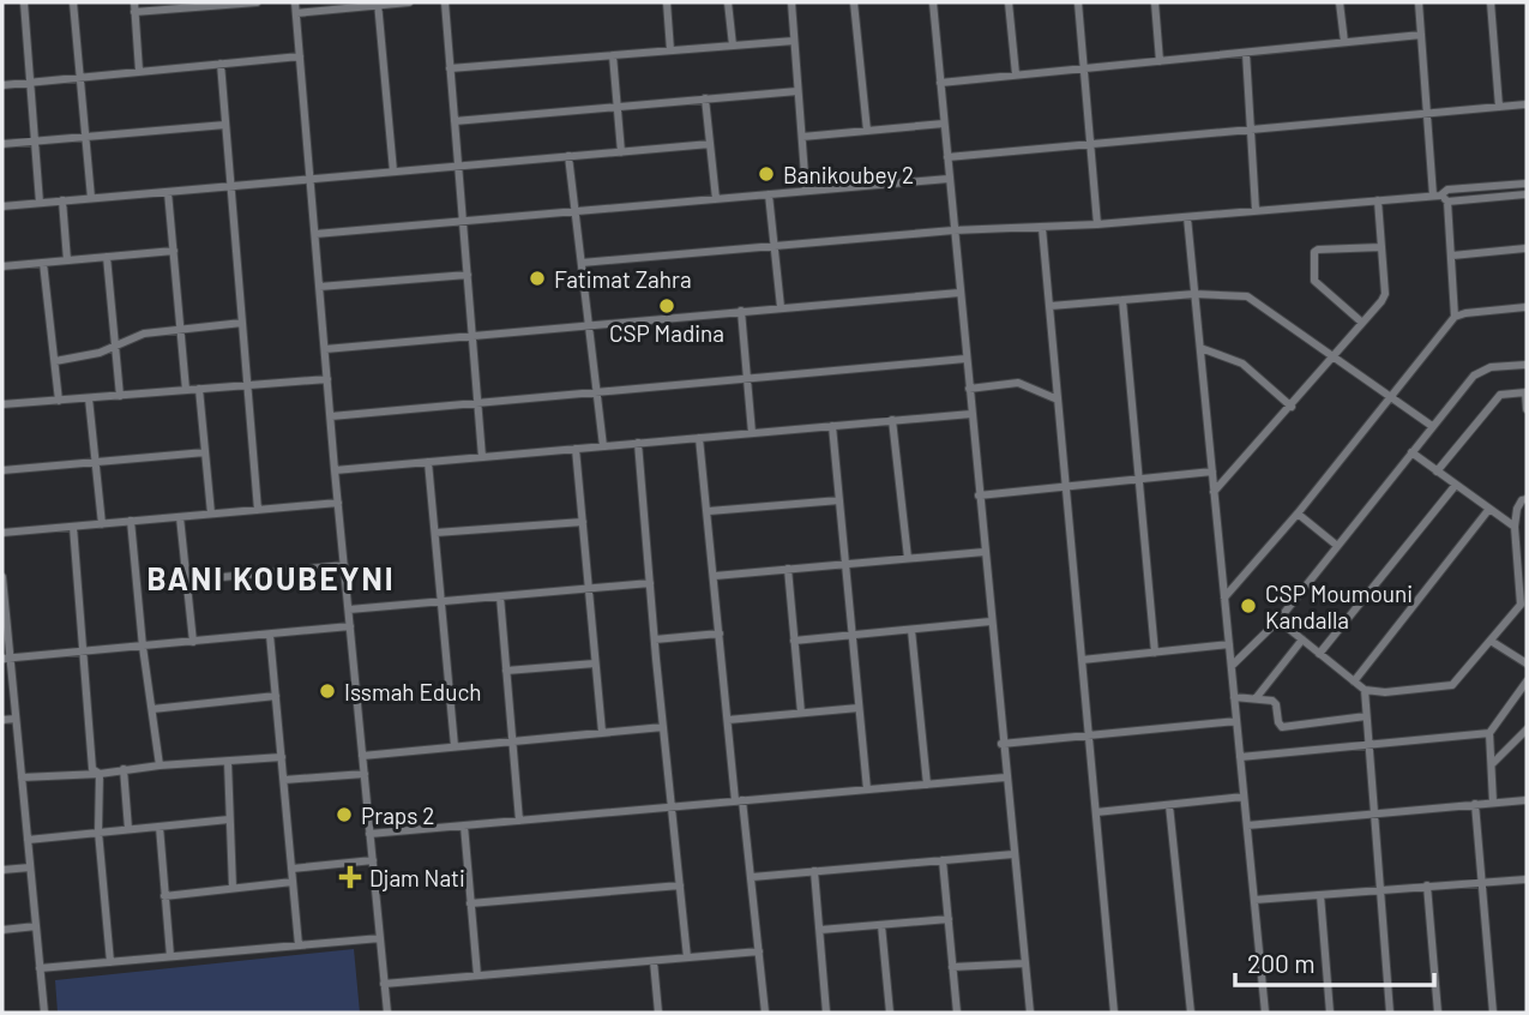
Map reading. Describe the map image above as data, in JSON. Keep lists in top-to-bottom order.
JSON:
{
  "districts": ["BANI KOUBEYNI"],
  "places": {
    "other": [
      "Banikoubey 2",
      "Fatimat Zahra",
      "CSP Madina",
      "CSP Moumouni Kandalla",
      "Issmah Educh",
      "Praps 2"
    ],
    "health": ["Djam Nati"]
  },
  "scale_bar": "200 m"
}
